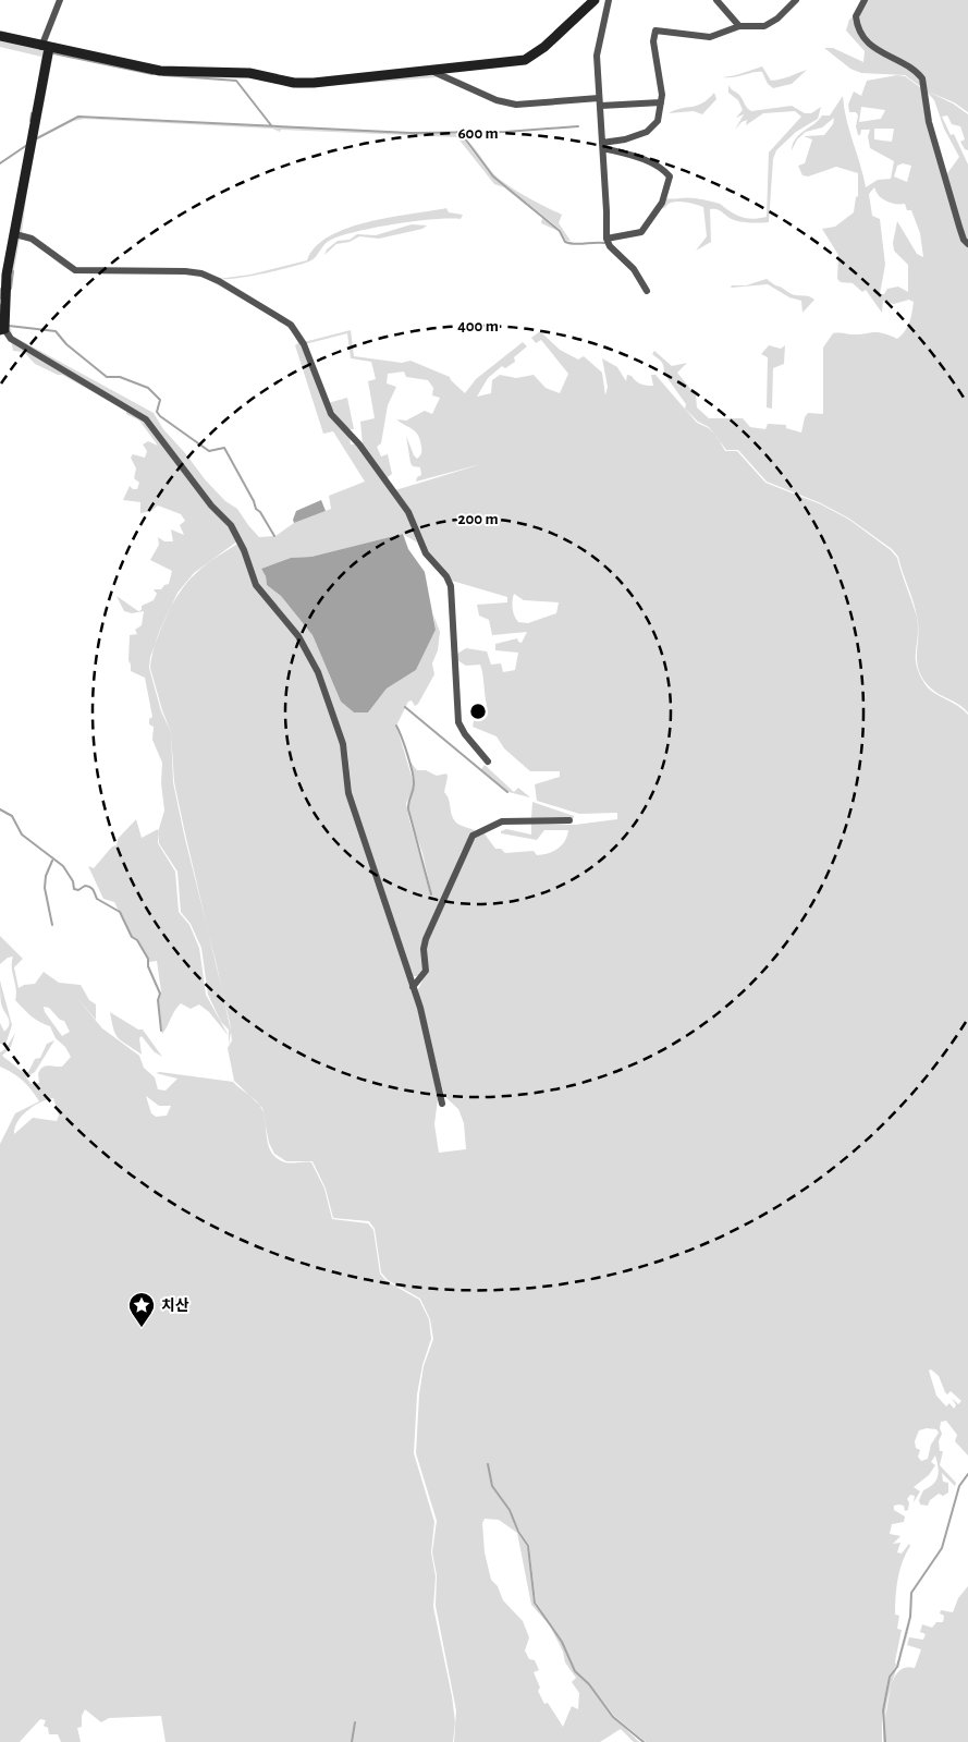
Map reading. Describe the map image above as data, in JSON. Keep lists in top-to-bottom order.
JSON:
{
  "places": {
    "place": ["치산"]
  },
  "rings": ["600 m", "400 m", "200 m"]
}
